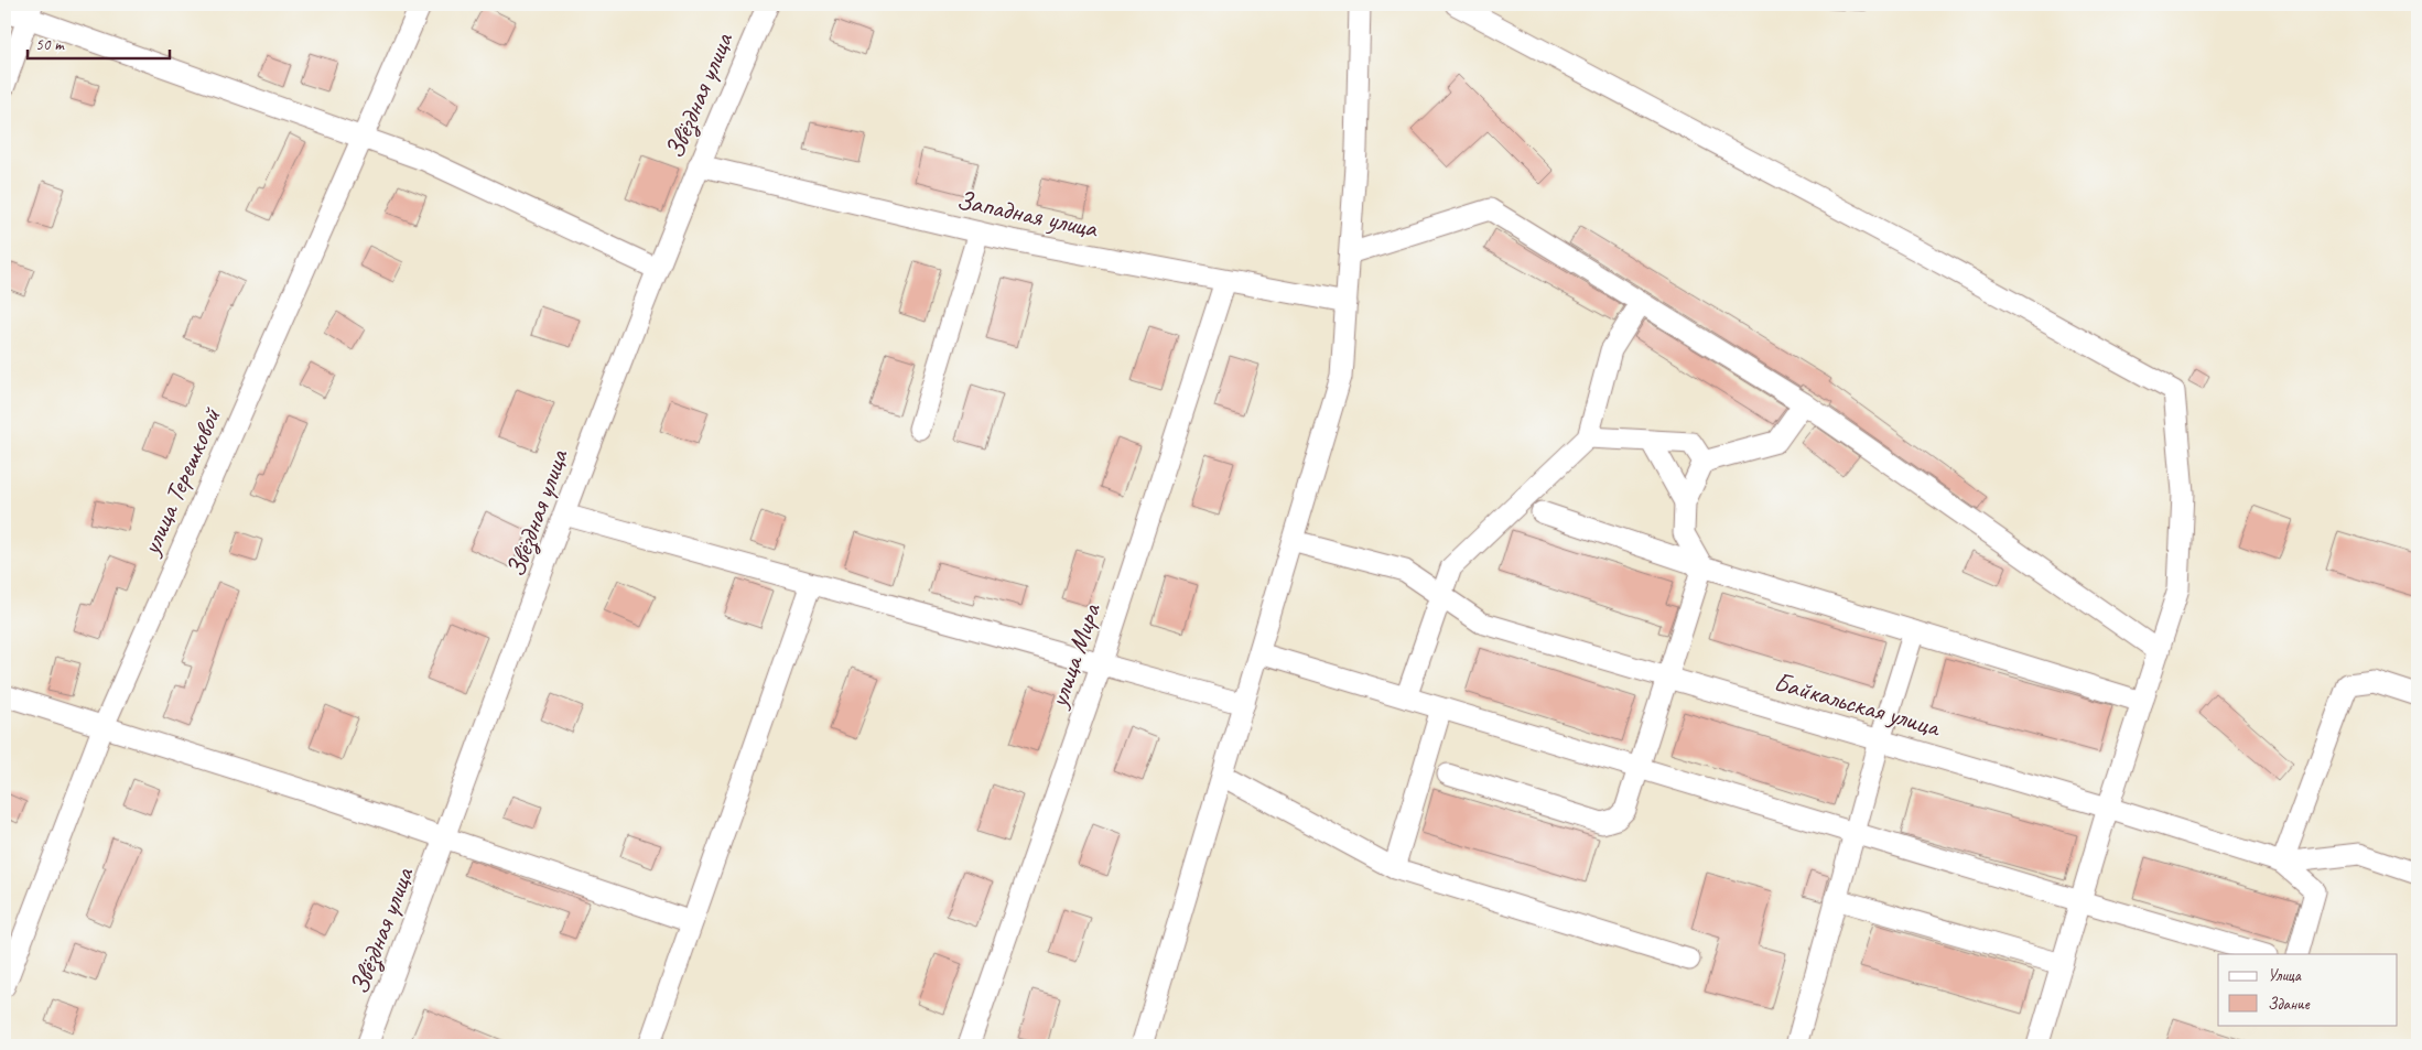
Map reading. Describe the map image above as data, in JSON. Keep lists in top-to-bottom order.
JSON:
{
  "streets": {
    "street": [
      "Звёздная улица",
      "Западная улица",
      "улица Терешковой",
      "улица Мира",
      "Байкальская улица"
    ]
  },
  "crossings": [
    ["Звёздная улица", "Западная улица"],
    ["Западная улица", "улица Мира"]
  ],
  "legend": ["Улица", "Здание"],
  "scale_bar": "50 m"
}
